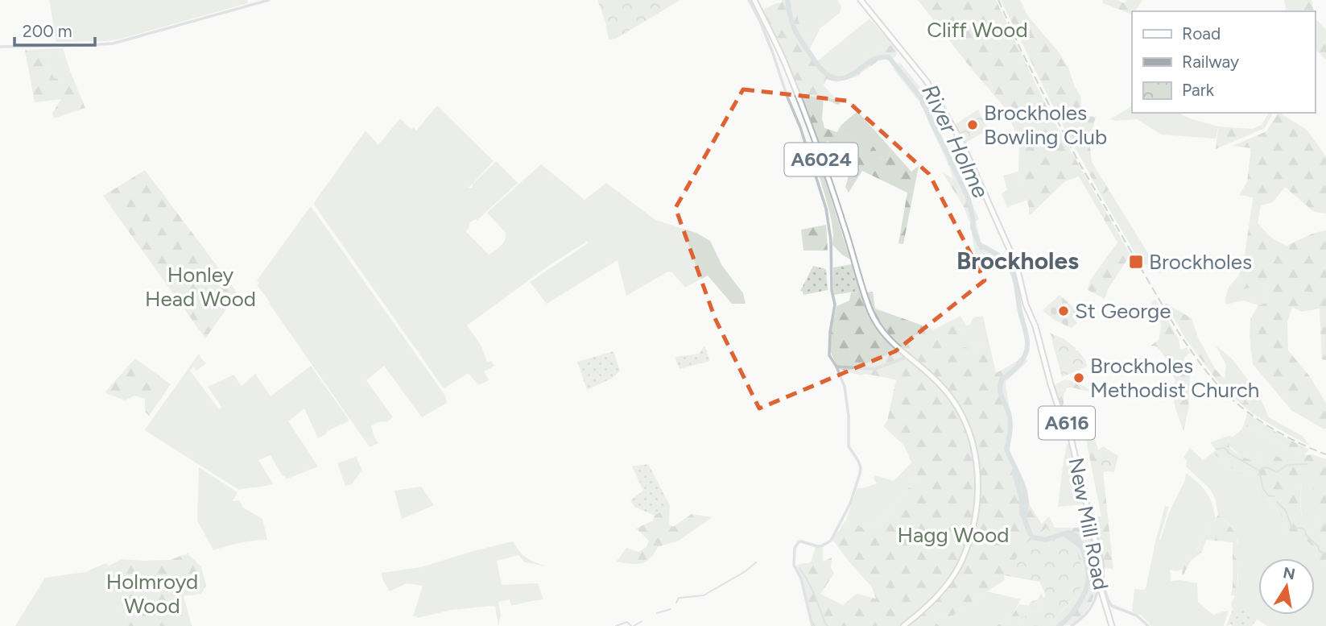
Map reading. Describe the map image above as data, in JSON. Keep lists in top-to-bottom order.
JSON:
{
  "streets": {
    "main road": ["A6024", "A616", "New Mill Road"]
  },
  "districts": ["Brockholes"],
  "water": ["River Holme"],
  "parks": [
    "Cliff Wood",
    "Honley Head Wood",
    "Hagg Wood",
    "Holmroyd Wood"
  ],
  "places": {
    "other": ["Brockholes Bowling Club", "St George", "Brockholes Methodist Church"],
    "transit": ["Brockholes"]
  },
  "legend": ["Road", "Railway", "Park"],
  "scale_bar": "200 m",
  "north": "top"
}
